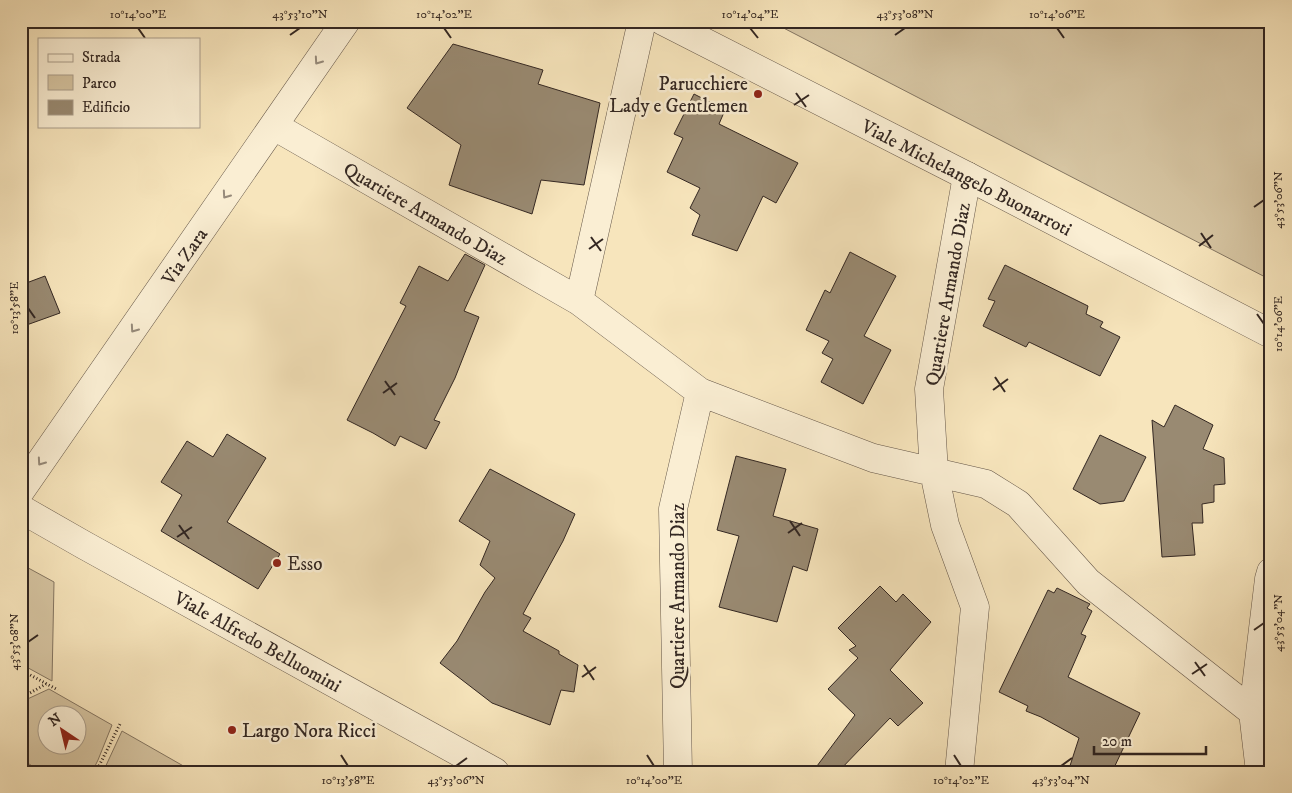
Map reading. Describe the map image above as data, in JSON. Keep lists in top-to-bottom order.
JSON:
{
  "streets": {
    "street": [
      "Viale Michelangelo Buonarroti",
      "Quartiere Armando Diaz",
      "Via Zara",
      "Viale Alfredo Belluomini"
    ]
  },
  "crossings": [
    ["Viale Michelangelo Buonarroti", "Quartiere Armando Diaz"],
    ["Quartiere Armando Diaz", "Via Zara"]
  ],
  "one_way": ["Via Zara"],
  "places": ["Parucchiere Lady e Gentlemen", "Esso", "Largo Nora Ricci"],
  "legend": ["Strada", "Parco", "Edificio"],
  "scale_bar": "20 m",
  "north": "top left",
  "coordinates": [
    "10°14'00\"E",
    "43°53'10\"N",
    "10°14'02\"E",
    "10°14'04\"E",
    "43°53'08\"N",
    "10°14'06\"E",
    "43°53'06\"N",
    "10°13'58\"E",
    "43°53'04\"N"
  ]
}
